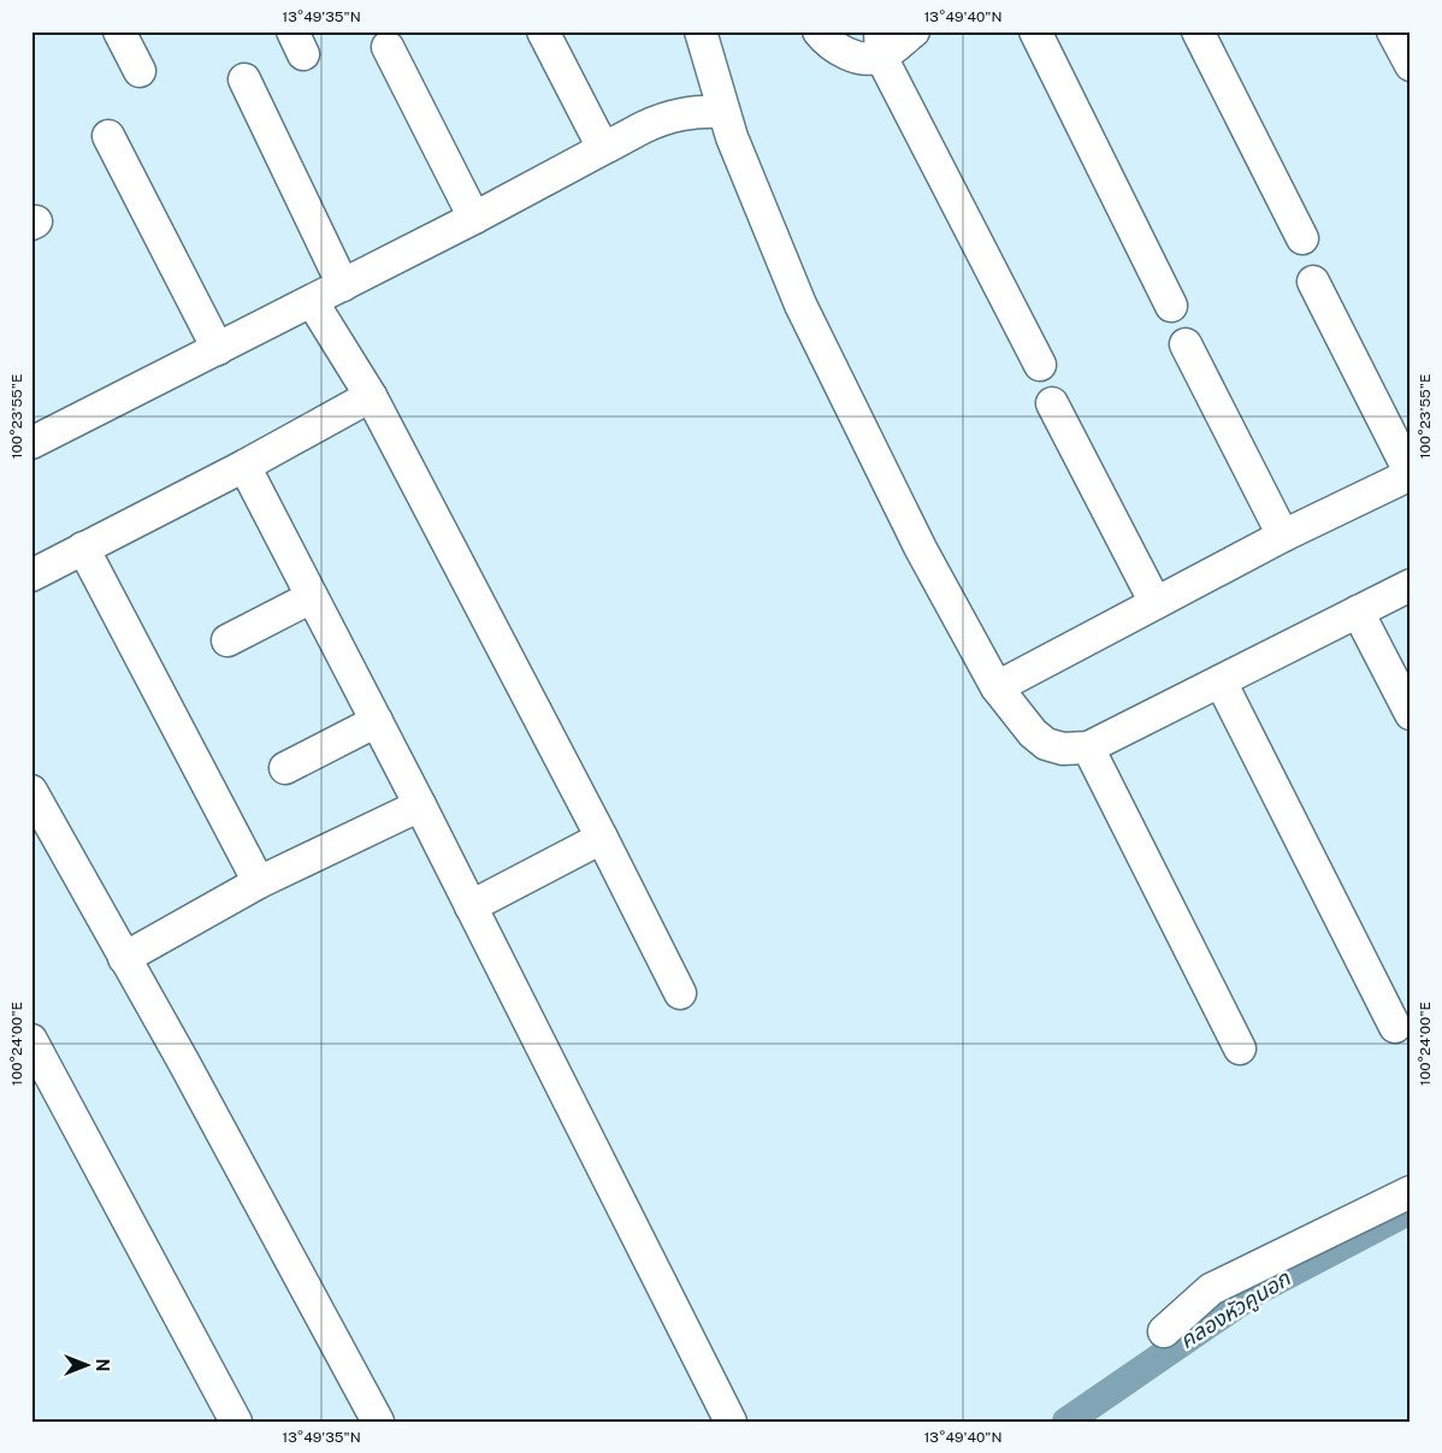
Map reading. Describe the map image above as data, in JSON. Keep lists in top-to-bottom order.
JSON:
{
  "water": ["คลองหัวคูนอก"],
  "north": "right",
  "coordinates": [
    "13°49'35\"N",
    "13°49'40\"N",
    "100°23'55\"E",
    "100°24'00\"E"
  ]
}
